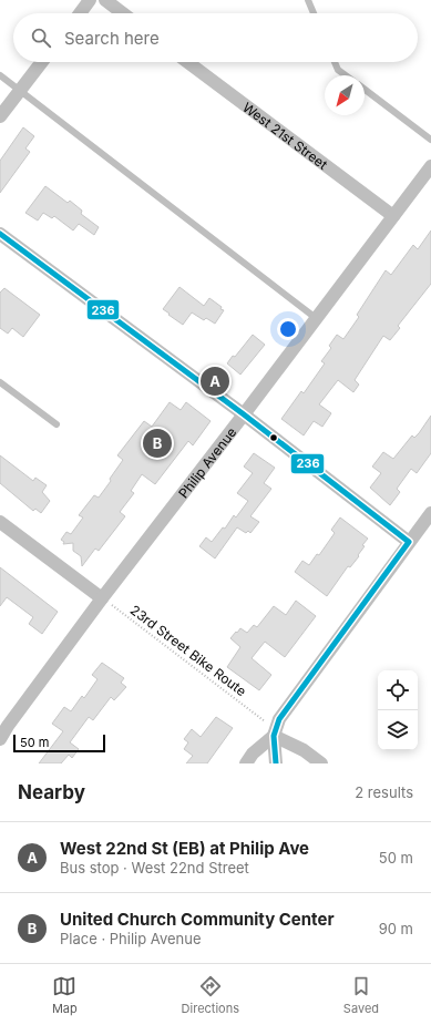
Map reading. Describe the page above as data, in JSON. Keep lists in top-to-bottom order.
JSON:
{
  "streets": {
    "street": ["West 21st Street", "Philip Avenue"],
    "path": ["23rd Street Bike Route"]
  },
  "crossings": [
    ["West 21st Street", "Philip Avenue"],
    ["Philip Avenue", "23rd Street Bike Route"]
  ],
  "lines": ["transit line 236"],
  "scale_bar": "50 m",
  "north": "bottom left",
  "page": {
    "search": "Search here",
    "pins": ["A", "B"],
    "scale": "50 m",
    "heading": ["Nearby", "2 results"],
    "list": [
      {
        "mark": "A",
        "name": "West 22nd St (EB) at Philip Ave",
        "note": "Bus stop · West 22nd Street",
        "value": "50 m"
      },
      {
        "mark": "B",
        "name": "United Church Community Center",
        "note": "Place · Philip Avenue",
        "value": "90 m"
      }
    ],
    "nav": ["Map", "Directions", "Saved"]
  }
}
